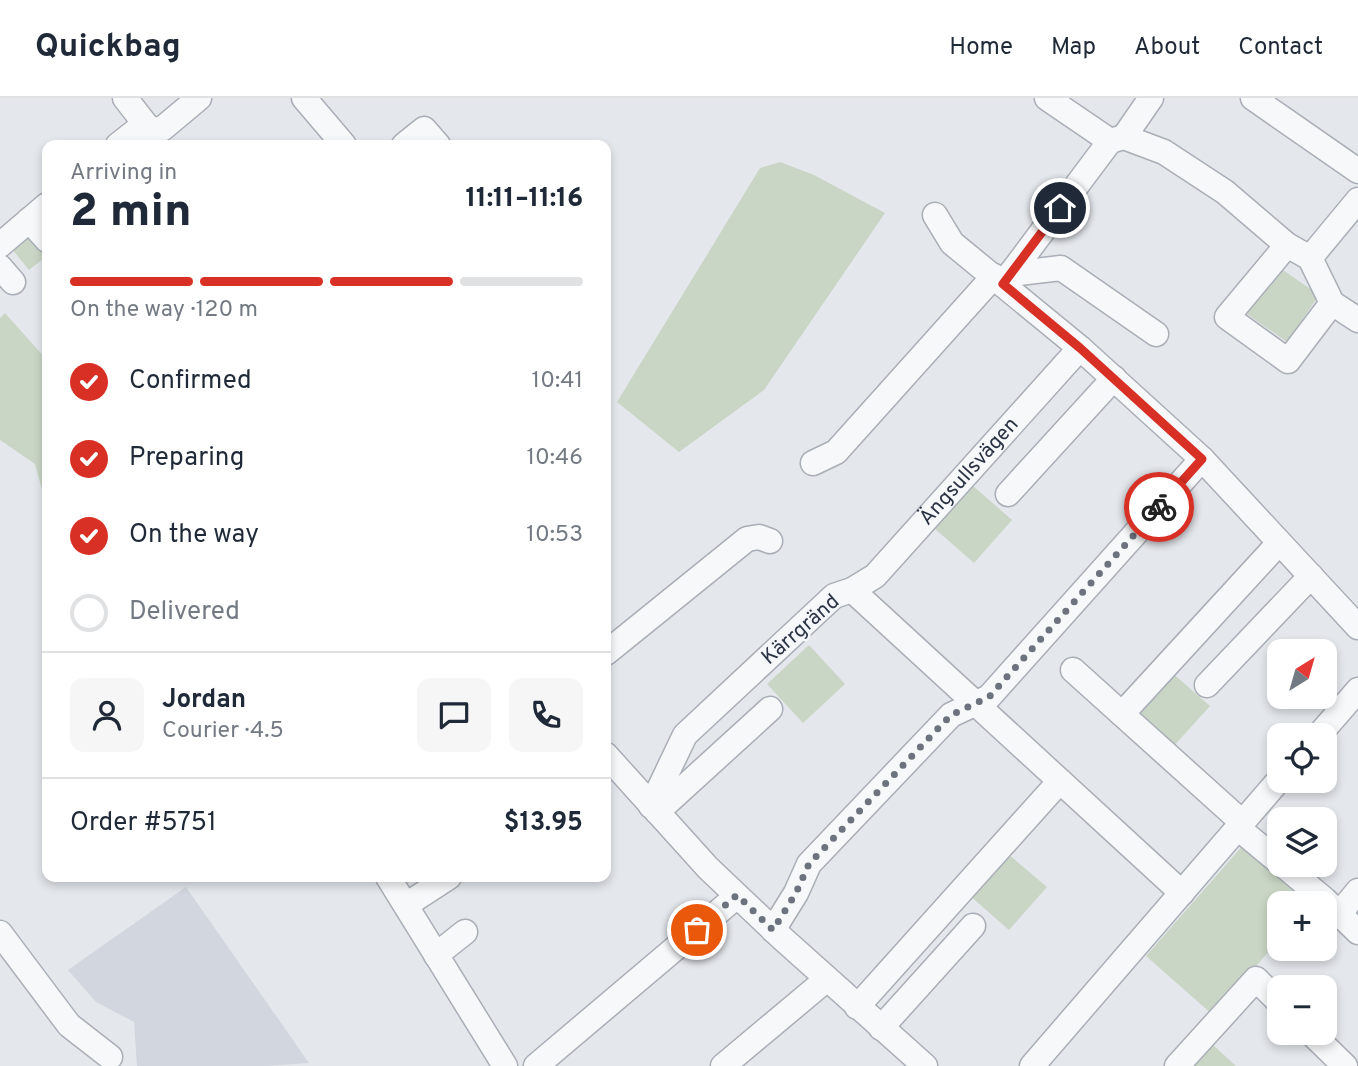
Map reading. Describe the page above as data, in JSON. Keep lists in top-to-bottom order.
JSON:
{
  "streets": {
    "street": ["Ängsullsvägen", "Kärrgränd"]
  },
  "crossings": [
    ["Ängsullsvägen", "Kärrgränd"]
  ],
  "north": "top right",
  "page": {
    "header": "Quickbag",
    "nav": [
      "Home",
      "Map",
      "About",
      "Contact"
    ],
    "heading": ["2 min", "Arriving in", "11:11–11:16"],
    "panel": [
      "Jordan",
      "Courier · 4.5",
      "Order #5751",
      "$13.95"
    ],
    "bar": "On the way · 120 m",
    "list": [
      ["Confirmed", "10:41"],
      ["Preparing", "10:46"],
      ["On the way", "10:53"],
      "Delivered"
    ],
    "map_buttons": ["+", "−"]
  }
}
